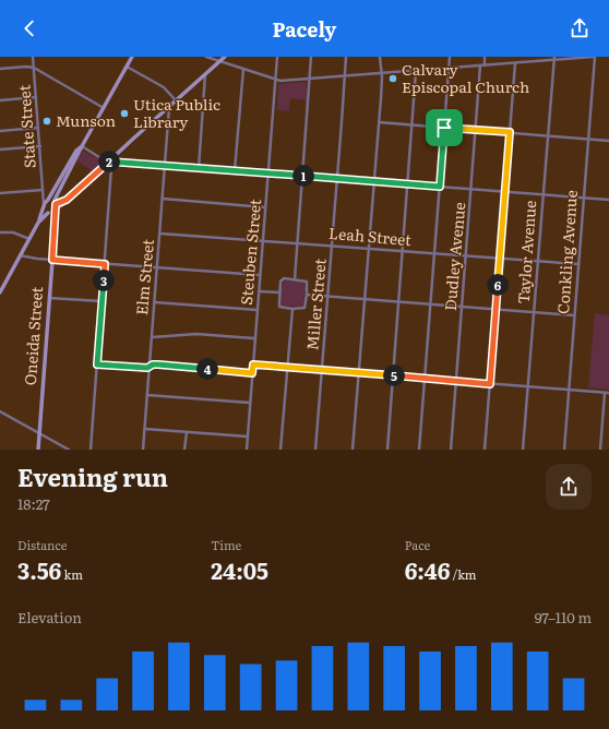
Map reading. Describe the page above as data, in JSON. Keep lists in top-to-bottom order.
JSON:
{
  "streets": {
    "street": [
      "State Street",
      "Leah Street",
      "Steuben Street",
      "Taylor Avenue",
      "Conkling Avenue",
      "Dudley Avenue",
      "Elm Street",
      "Miller Street",
      "Oneida Street"
    ]
  },
  "crossings": [
    ["State Street", "Oneida Street"],
    ["Leah Street", "Steuben Street"],
    ["Leah Street", "Taylor Avenue"],
    ["Leah Street", "Conkling Avenue"],
    ["Leah Street", "Dudley Avenue"],
    ["Leah Street", "Elm Street"],
    ["Leah Street", "Miller Street"]
  ],
  "places": ["Calvary Episcopal Church", "Utica Public Library", "Munson"],
  "page": {
    "header": "Pacely",
    "pins": [
      "2",
      "1",
      "3",
      "6",
      "4",
      "5"
    ],
    "heading": ["Evening run", "18:27"],
    "stats": [
      ["Distance", "3.56 km"],
      ["Time", "24:05"],
      ["Pace", "6:46 /km"]
    ],
    "chart": ["Elevation", "97–110 m"]
  }
}
